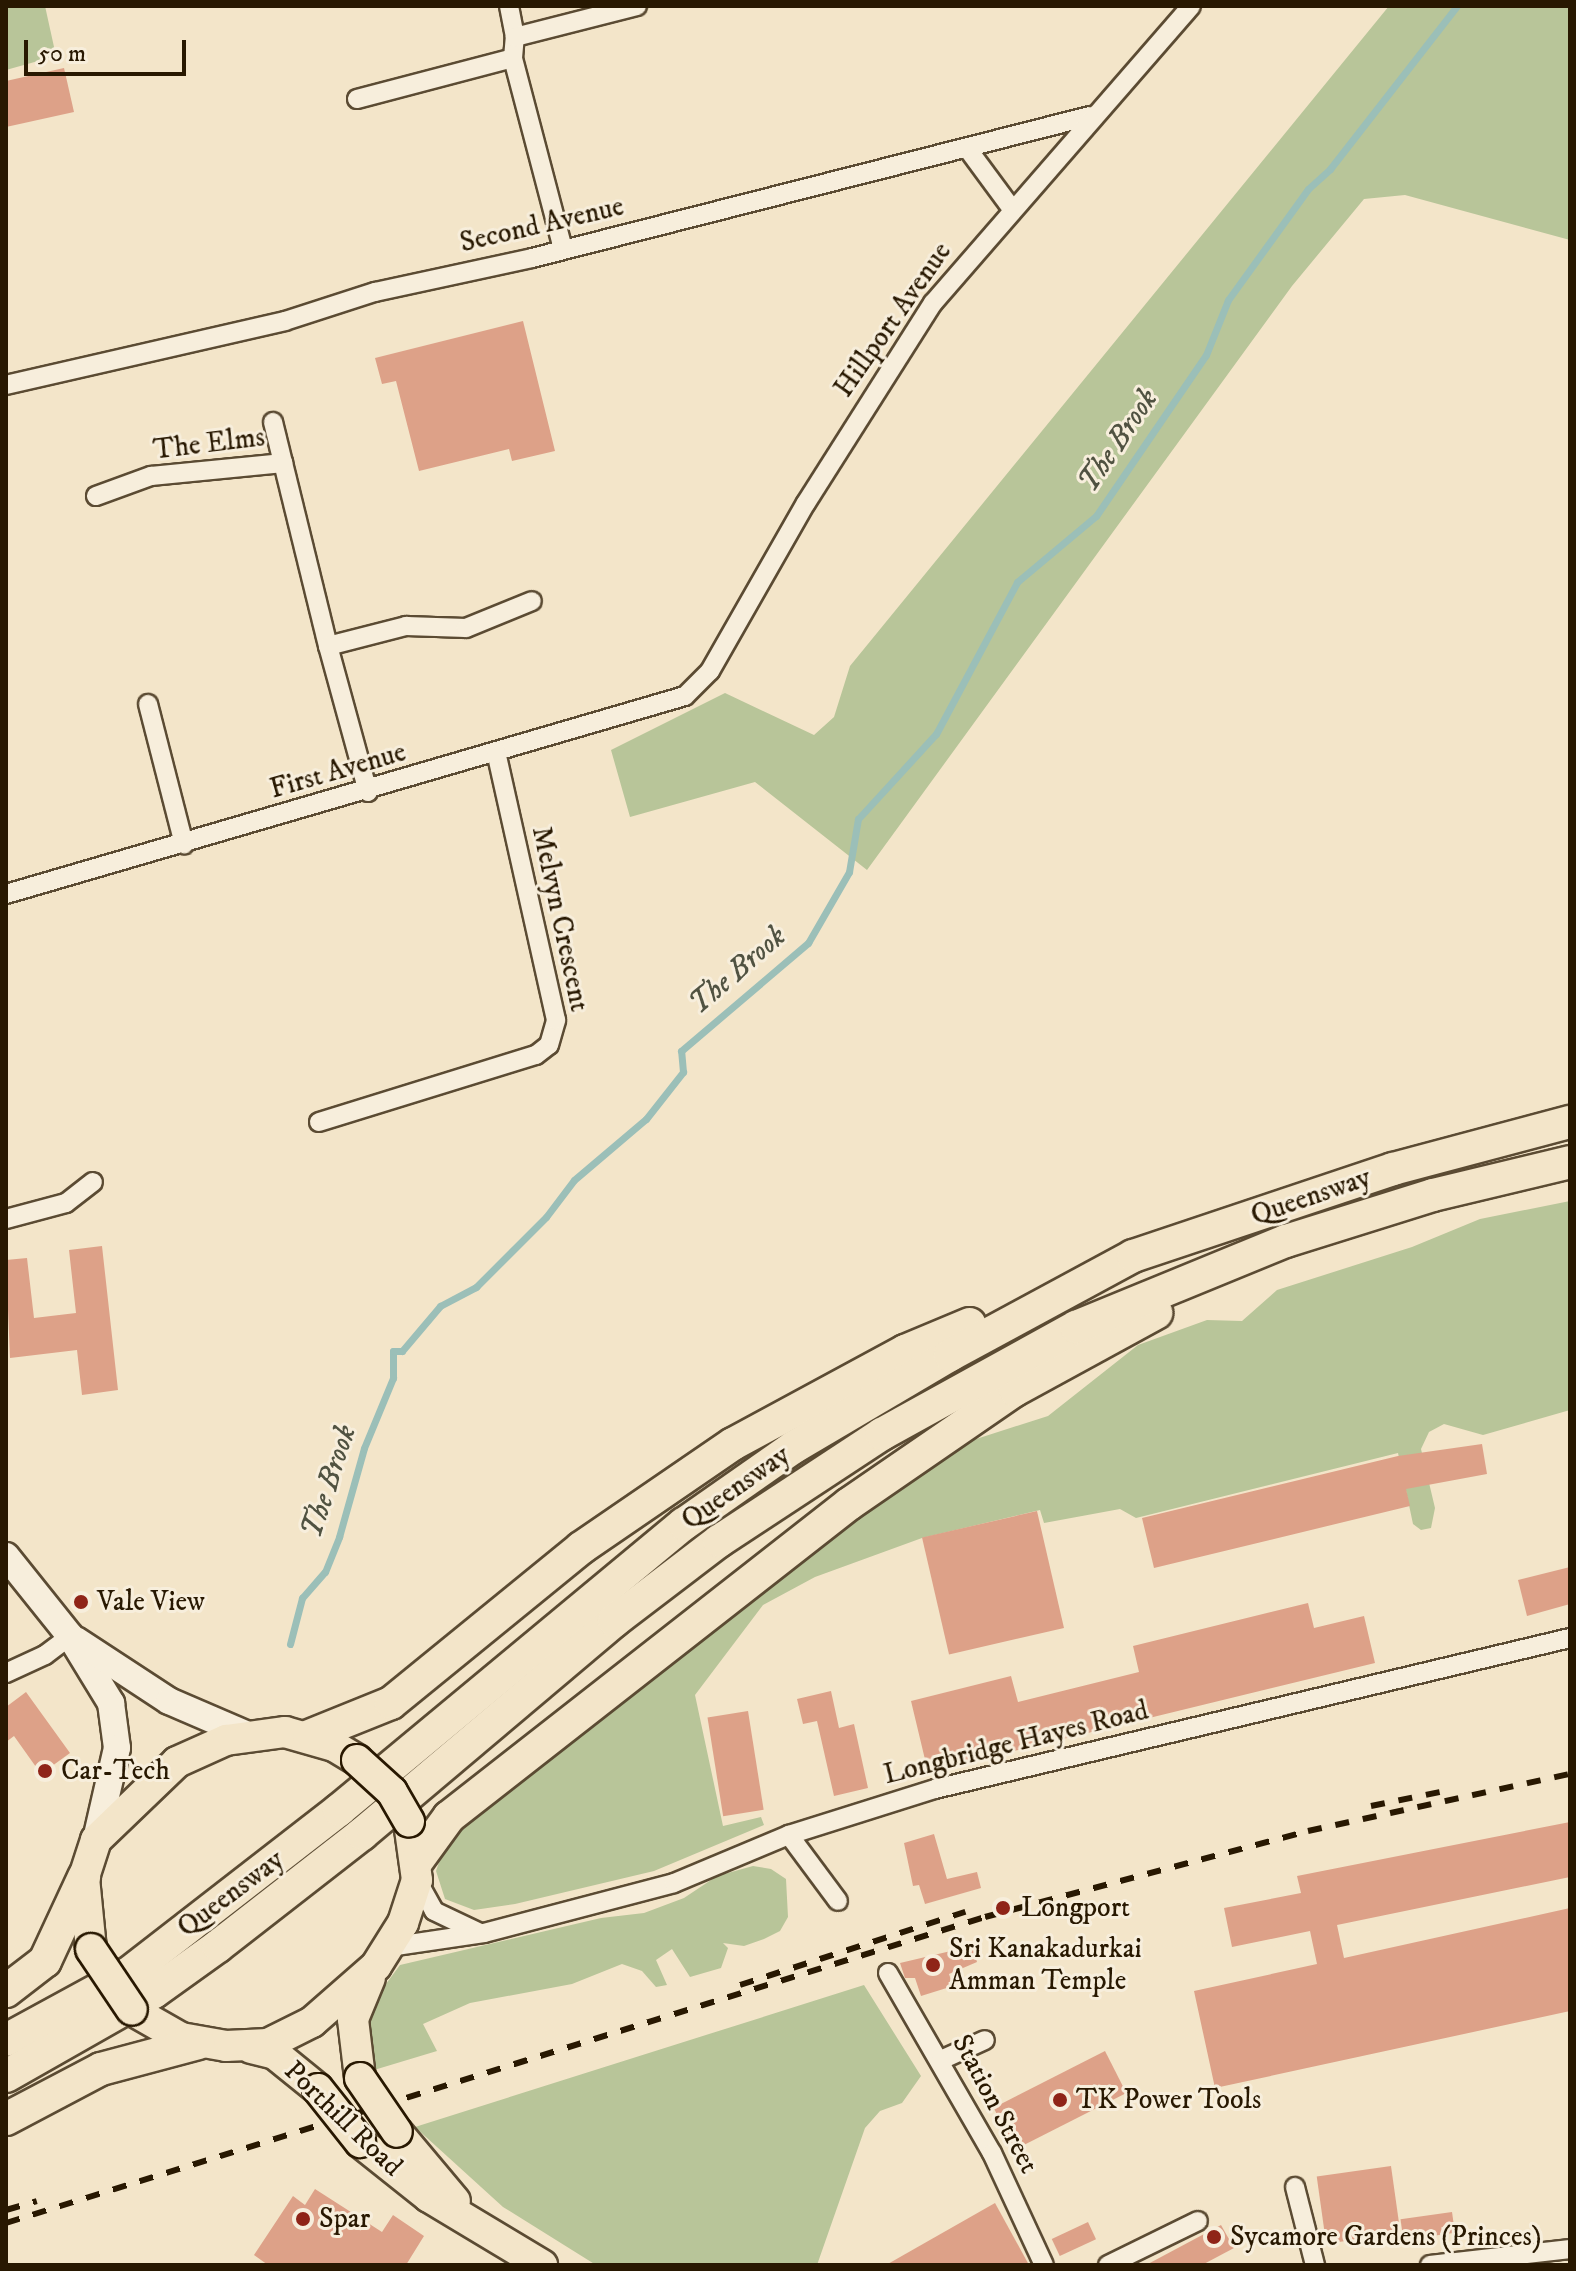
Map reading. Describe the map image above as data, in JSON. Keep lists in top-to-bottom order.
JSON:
{
  "streets": {
    "highway": ["Queensway"],
    "main road": ["Porthill Road"],
    "street": [
      "Second Avenue",
      "Hillport Avenue",
      "The Elms",
      "First Avenue",
      "Melvyn Crescent",
      "Longbridge Hayes Road",
      "Station Street"
    ]
  },
  "crossings": [
    ["Second Avenue", "Hillport Avenue"],
    ["Hillport Avenue", "First Avenue"],
    ["The Elms", "First Avenue"],
    ["First Avenue", "Melvyn Crescent"],
    ["Longbridge Hayes Road", "Porthill Road"]
  ],
  "water": ["The Brook"],
  "places": [
    "Vale View",
    "Car-Tech",
    "Longport",
    "Sri Kanakadurkai Amman Temple",
    "TK Power Tools",
    "Spar",
    "Sycamore Gardens (Princes)"
  ],
  "scale_bar": "50 m"
}
